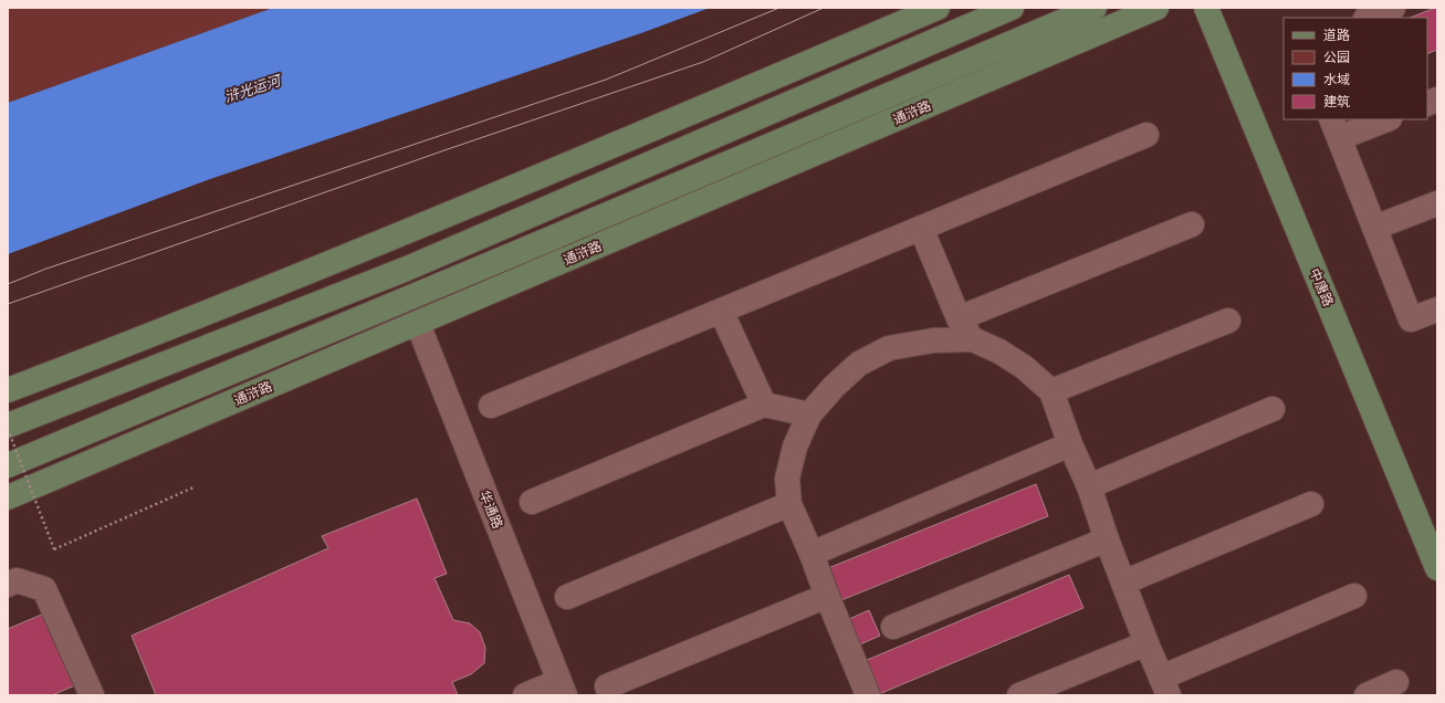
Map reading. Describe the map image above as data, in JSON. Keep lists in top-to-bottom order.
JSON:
{
  "streets": {
    "main road": ["通浒路", "中唐路"],
    "street": ["华通路"]
  },
  "crossings": [
    ["通浒路", "华通路"]
  ],
  "water": ["浒光运河"],
  "legend": [
    "道路",
    "公园",
    "水域",
    "建筑"
  ]
}
